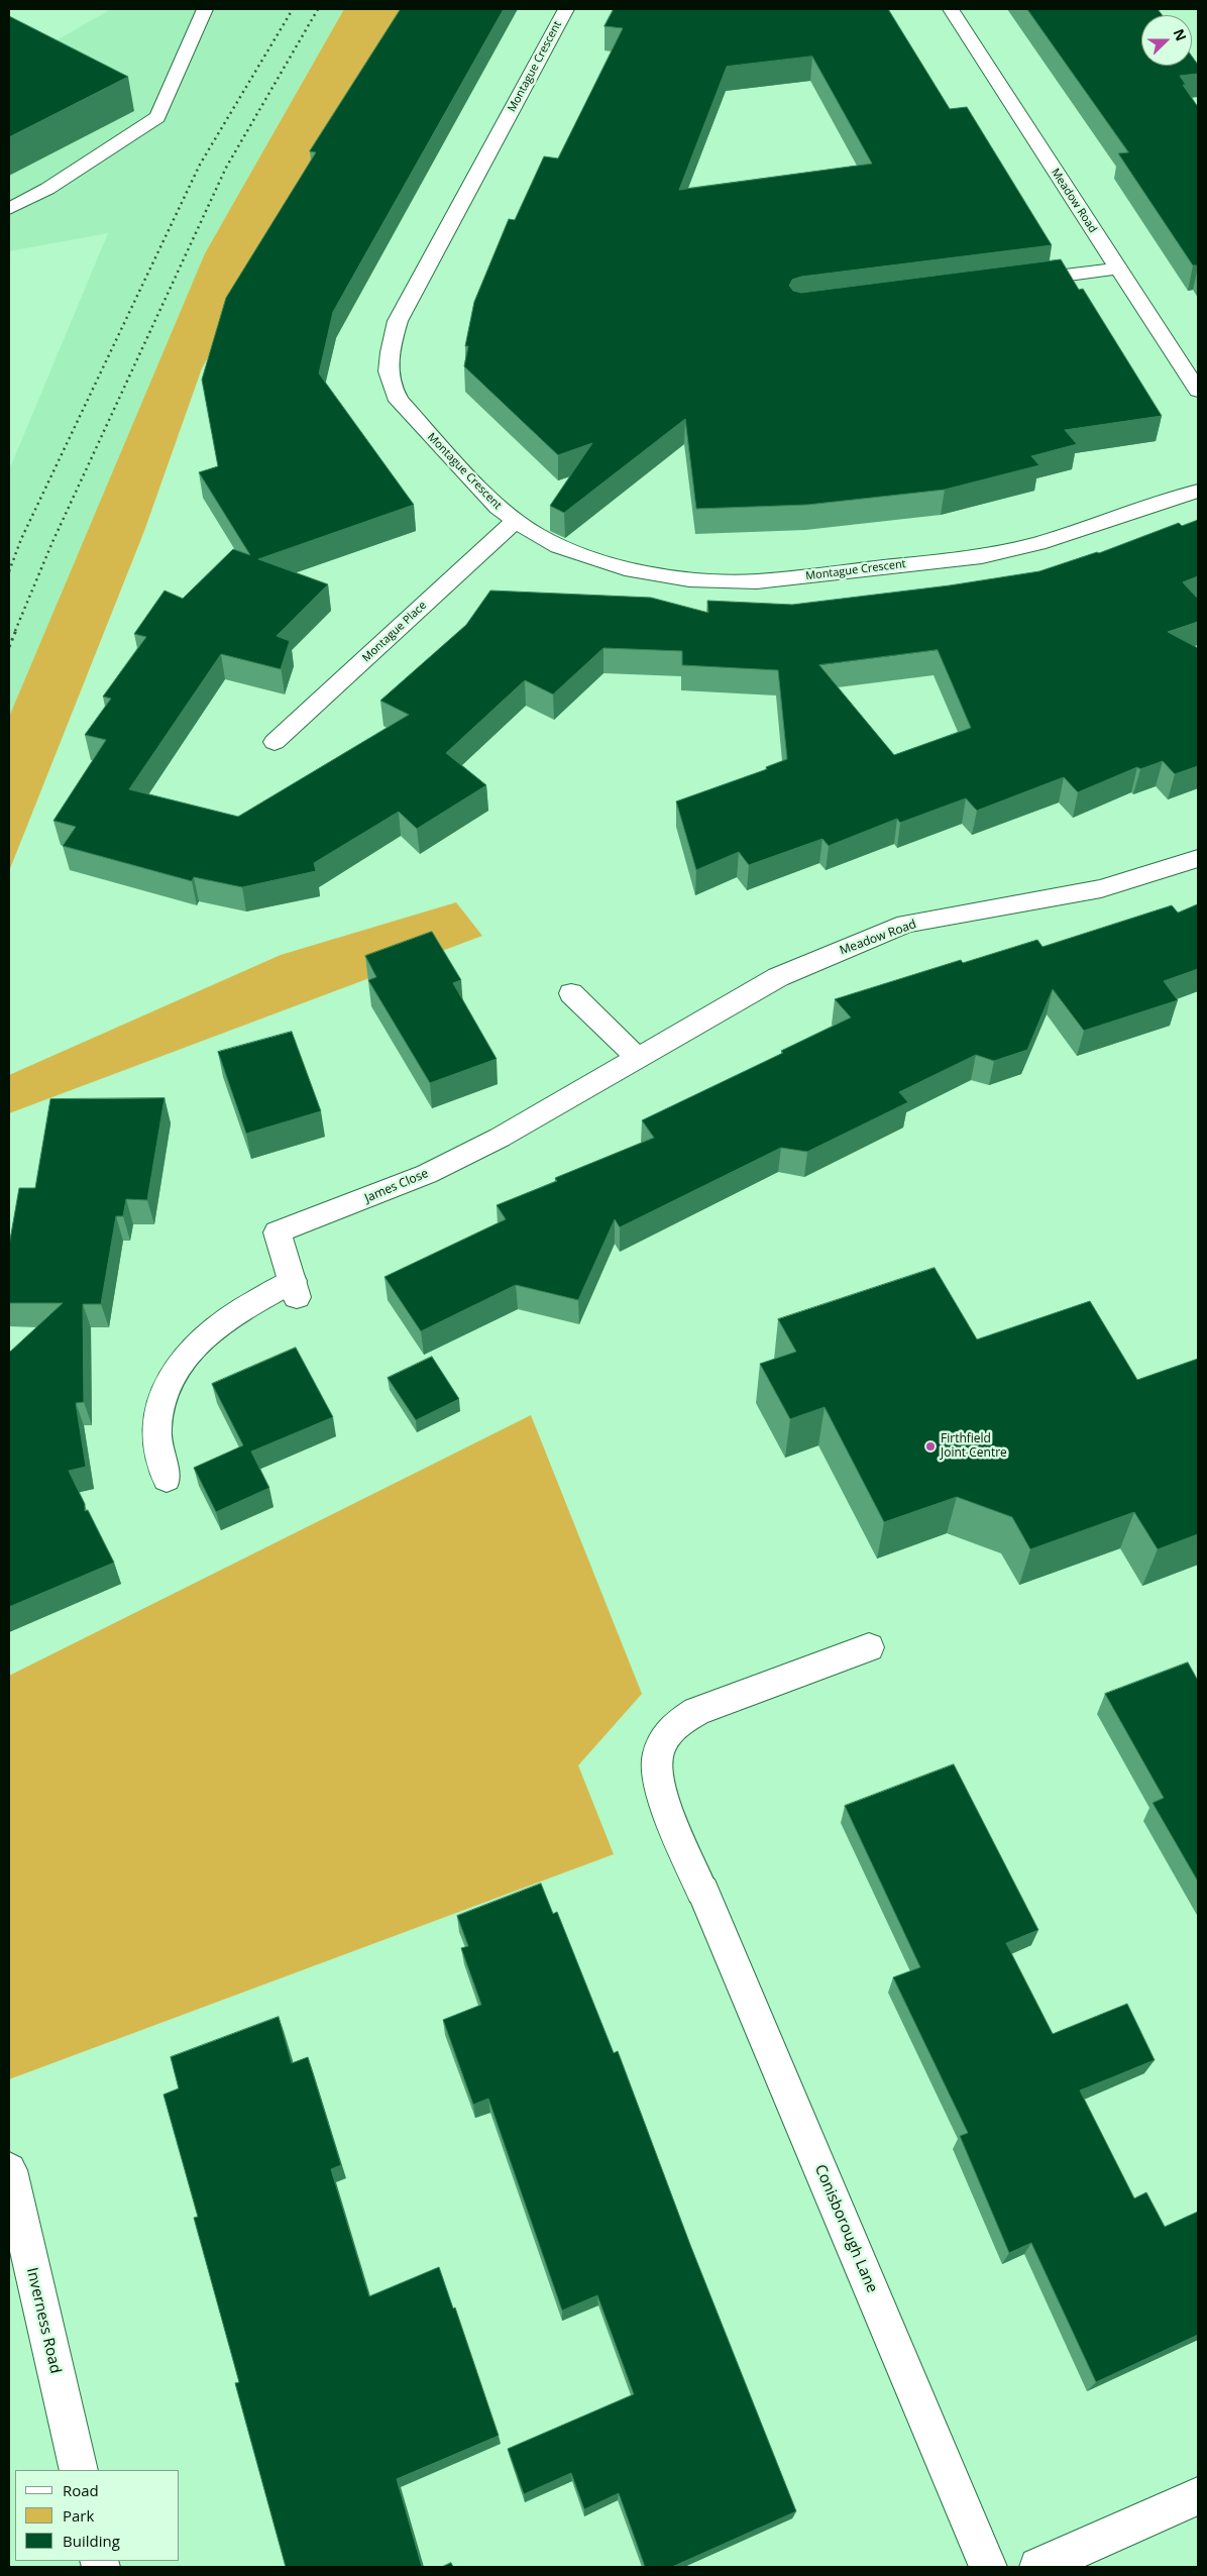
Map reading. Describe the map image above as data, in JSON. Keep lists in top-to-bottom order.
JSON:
{
  "streets": {
    "street": [
      "Montague Crescent",
      "Meadow Road",
      "Montague Place",
      "James Close",
      "Conisborough Lane",
      "Inverness Road"
    ]
  },
  "crossings": [
    ["Montague Crescent", "Montague Place"],
    ["Meadow Road", "James Close"]
  ],
  "places": ["Firthfield Joint Centre"],
  "legend": ["Road", "Park", "Building"],
  "north": "right"
}
